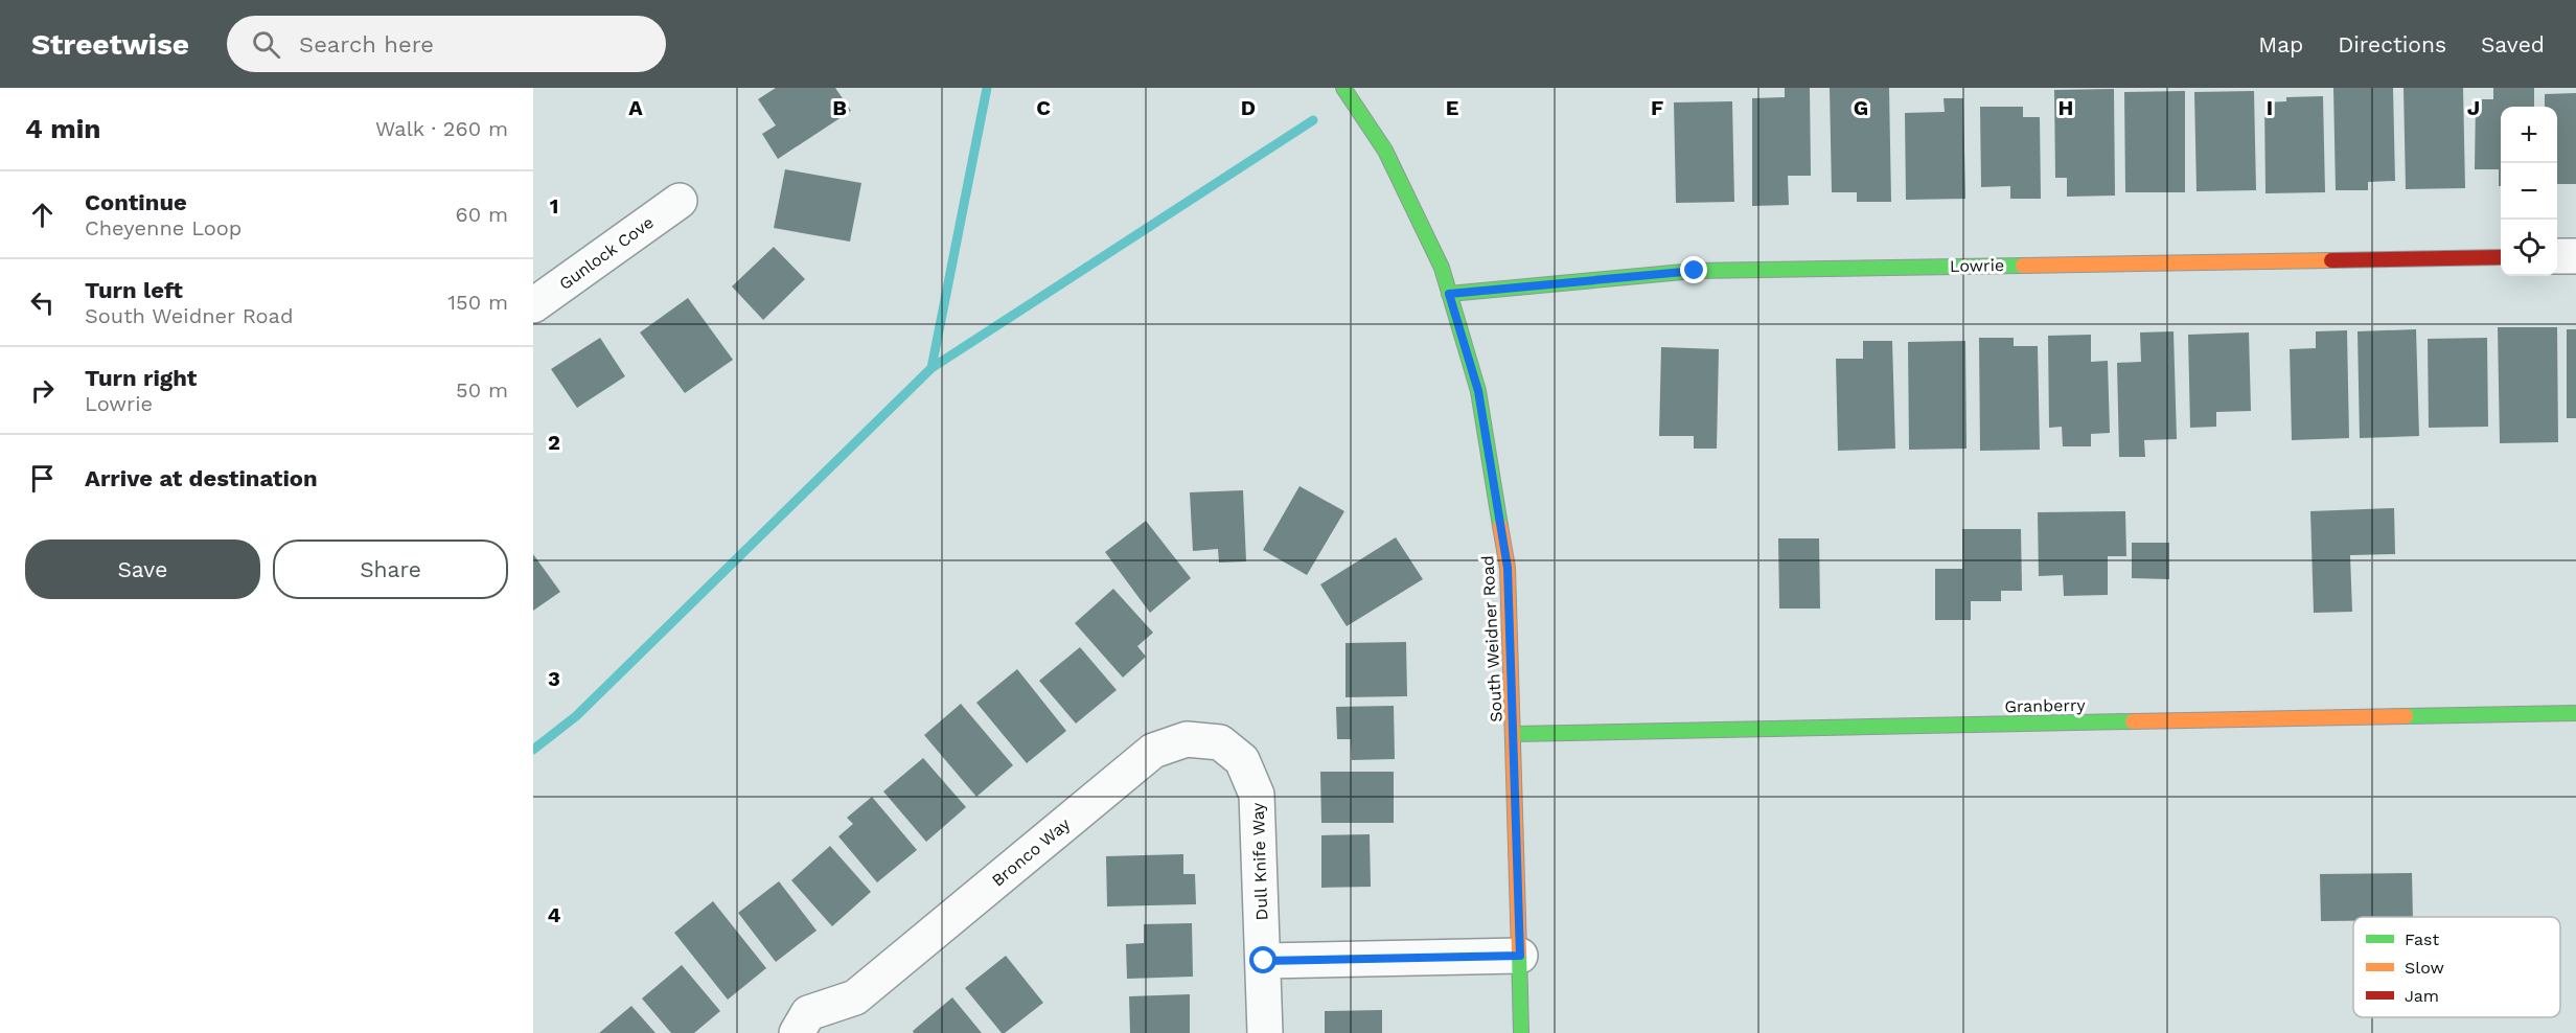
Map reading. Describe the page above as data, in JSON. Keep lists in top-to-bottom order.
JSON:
{
  "streets": {
    "street": [
      "Gunlock Cove",
      "Lowrie",
      "South Weidner Road",
      "Granberry",
      "Bronco Way",
      "Dull Knife Way"
    ]
  },
  "crossings": [
    ["Lowrie", "South Weidner Road"],
    ["South Weidner Road", "Granberry"],
    ["Bronco Way", "Dull Knife Way"]
  ],
  "legend": ["Fast", "Slow", "Jam"],
  "page": {
    "header": "Streetwise",
    "search": "Search here",
    "nav": ["Map", "Directions", "Saved"],
    "heading": ["4 min", "Walk · 260 m"],
    "map_buttons": ["+", "−"],
    "list": [
      ["Continue", "Cheyenne Loop", "60 m"],
      ["Turn left", "South Weidner Road", "150 m"],
      ["Turn right", "Lowrie", "50 m"],
      "Arrive at destination"
    ],
    "buttons": ["Save", "Share"]
  },
  "grid": {
    "columns": [
      "A",
      "B",
      "C",
      "D",
      "E",
      "F",
      "G",
      "H",
      "I",
      "J"
    ],
    "rows": [
      "1",
      "2",
      "3",
      "4"
    ]
  }
}
